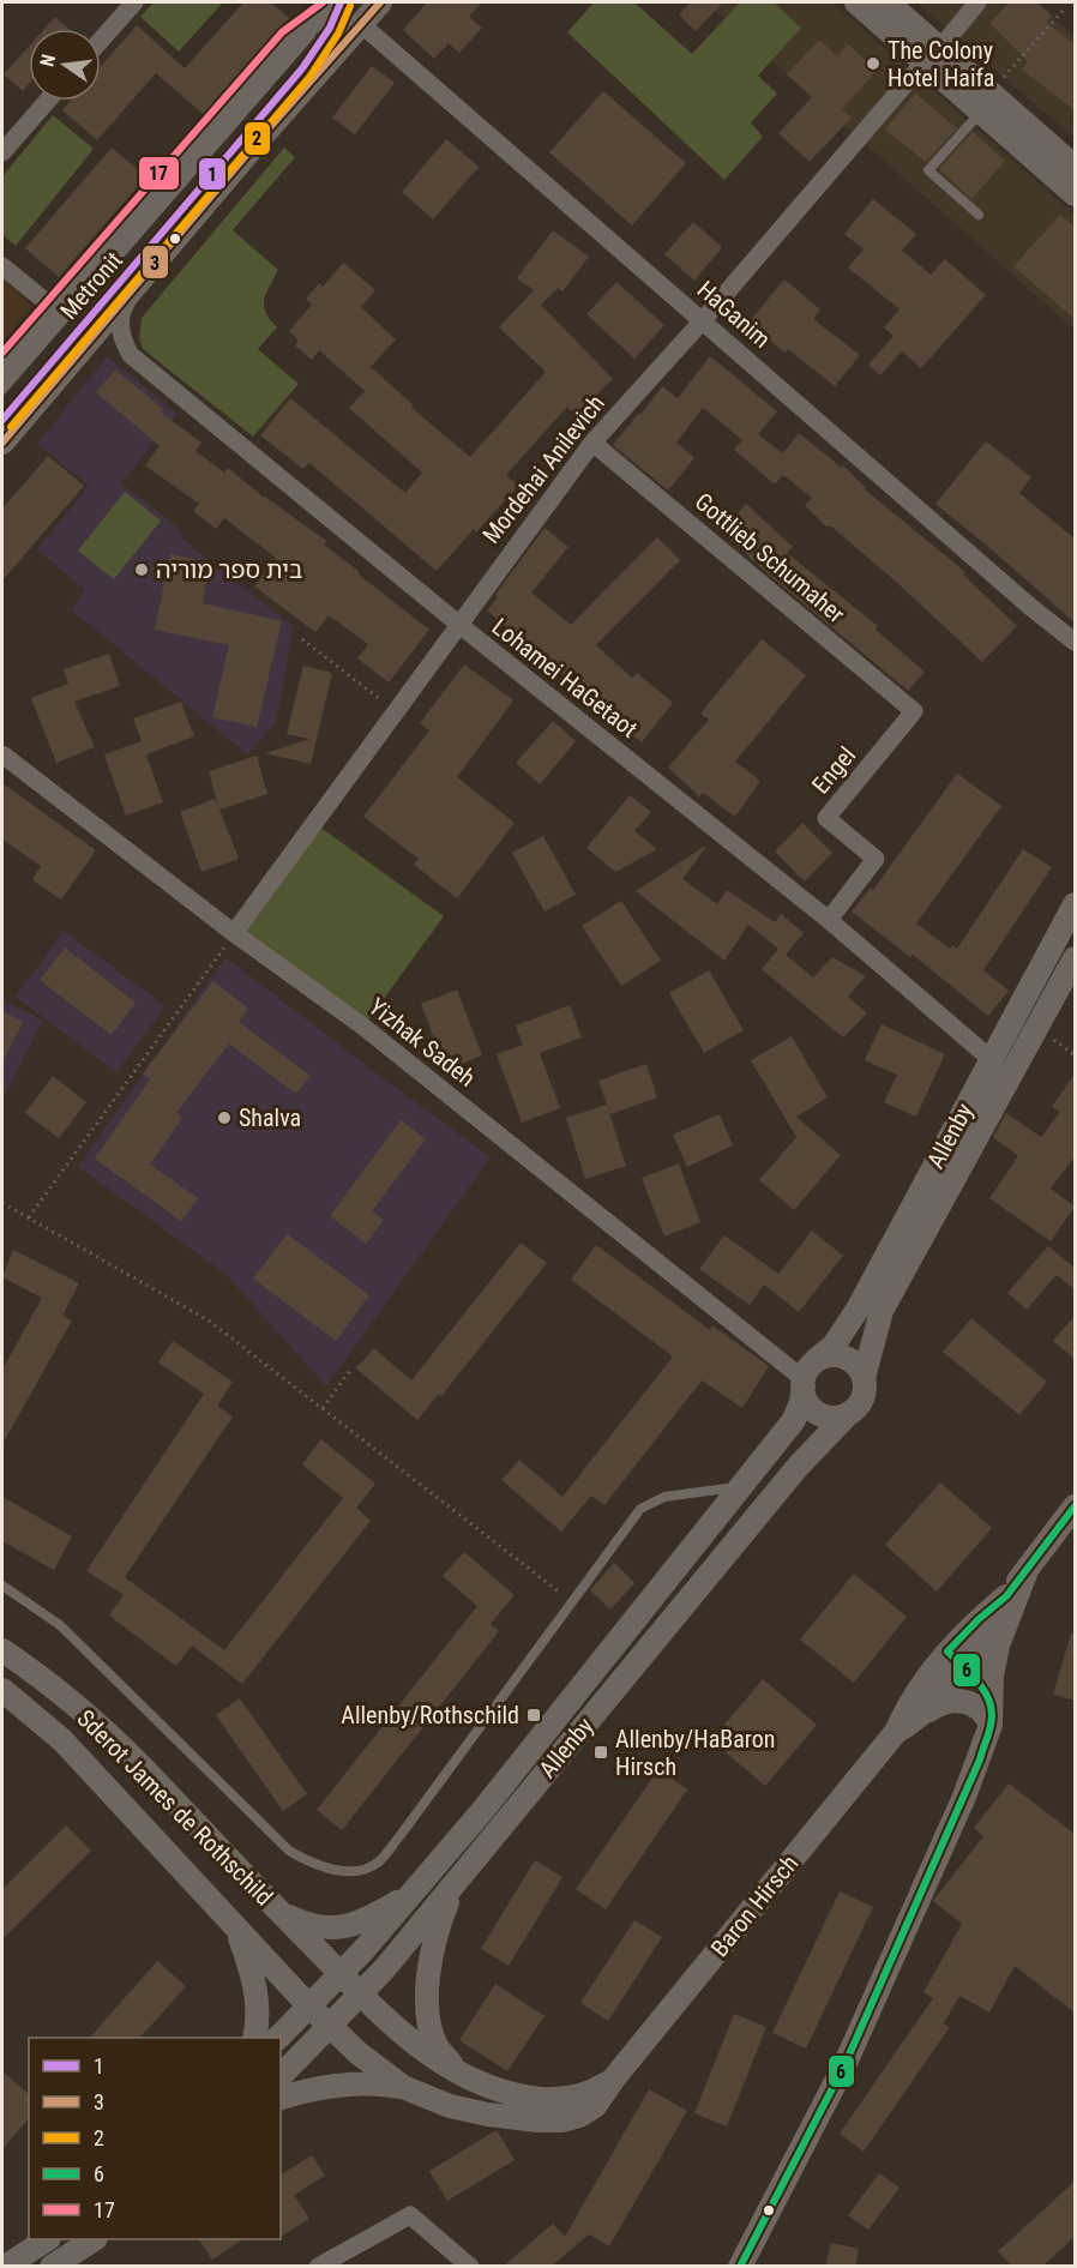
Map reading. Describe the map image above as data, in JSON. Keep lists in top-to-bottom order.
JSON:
{
  "streets": {
    "street": [
      "HaGanim",
      "Mordehai Anilevich",
      "Gottlieb Schumaher",
      "Lohamei HaGetaot",
      "Engel",
      "Yizhak Sadeh",
      "Allenby",
      "Sderot James de Rothschild",
      "Baron Hirsch"
    ],
    "lane": ["Metronit"]
  },
  "crossings": [
    ["HaGanim", "Mordehai Anilevich"],
    ["Mordehai Anilevich", "Gottlieb Schumaher"],
    ["Mordehai Anilevich", "Lohamei HaGetaot"],
    ["Mordehai Anilevich", "Yizhak Sadeh"],
    ["Gottlieb Schumaher", "Engel"],
    ["Lohamei HaGetaot", "Engel"],
    ["Lohamei HaGetaot", "Allenby"],
    ["Yizhak Sadeh", "Allenby"],
    ["Allenby", "Sderot James de Rothschild"],
    ["Allenby", "Baron Hirsch"],
    ["Sderot James de Rothschild", "Baron Hirsch"]
  ],
  "places": {
    "other": ["The Colony Hotel Haifa", "בית ספר מוריה", "Shalva"],
    "transit": ["Allenby/Rothschild", "Allenby/HaBaron Hirsch"]
  },
  "lines": [
    "transit line 1",
    "transit line 3",
    "transit line 17",
    "transit line 2",
    "transit line 6"
  ],
  "legend": [
    "1",
    "3",
    "2",
    "6",
    "17"
  ],
  "north": "left"
}
